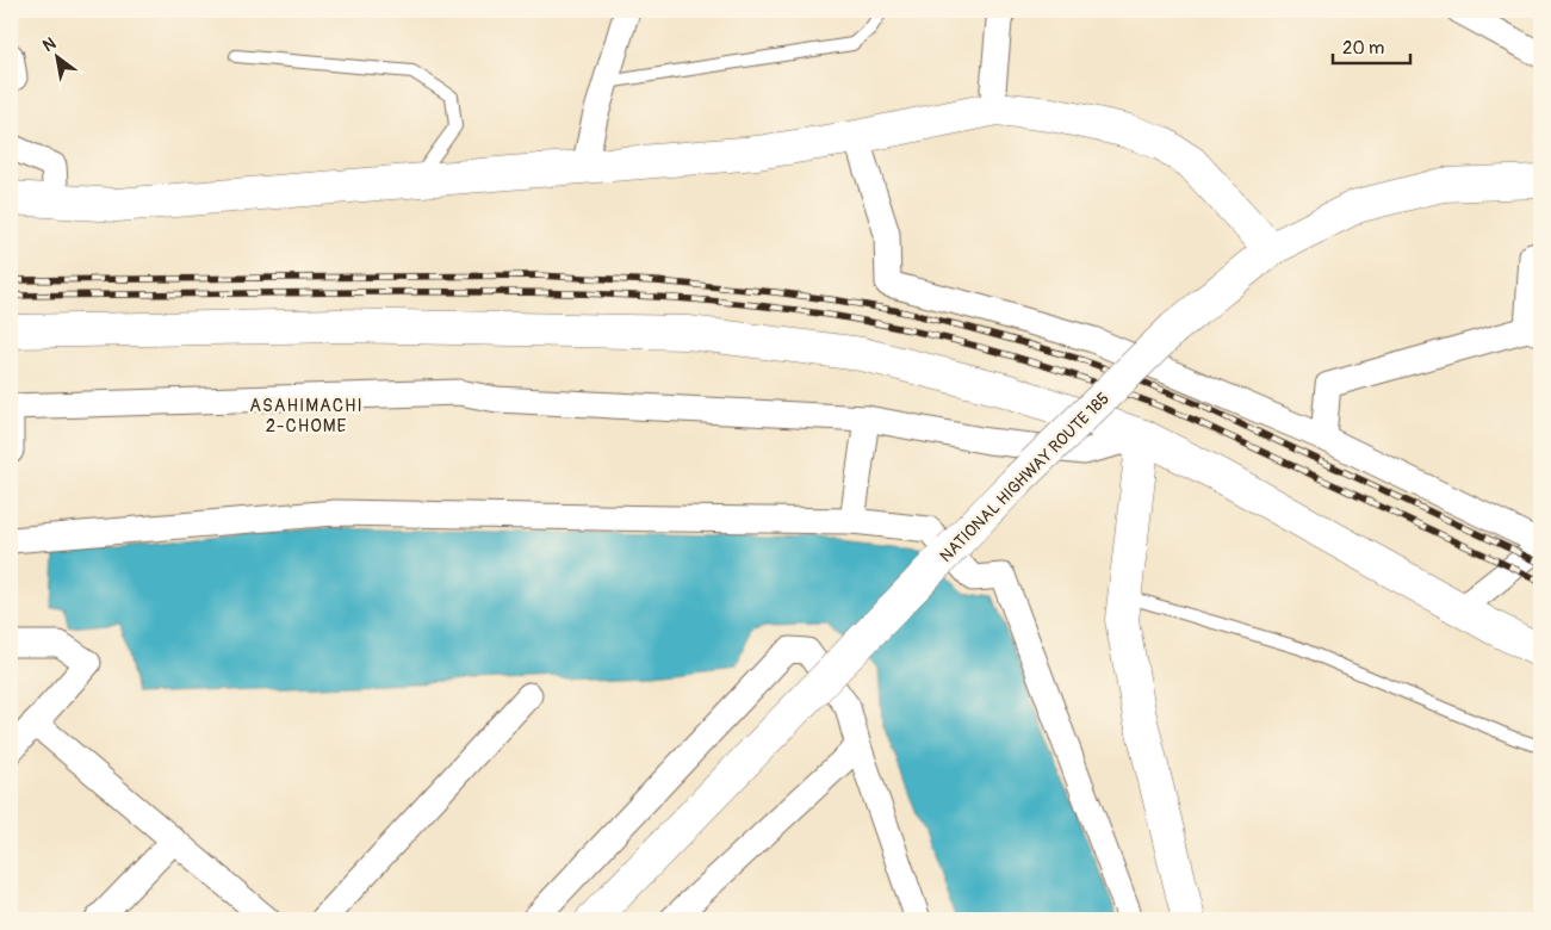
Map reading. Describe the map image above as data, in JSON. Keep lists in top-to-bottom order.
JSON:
{
  "streets": {
    "main road": ["NATIONAL HIGHWAY ROUTE 185"]
  },
  "districts": ["ASAHIMACHI 2-CHOME"],
  "scale_bar": "20 m",
  "north": "top left"
}
